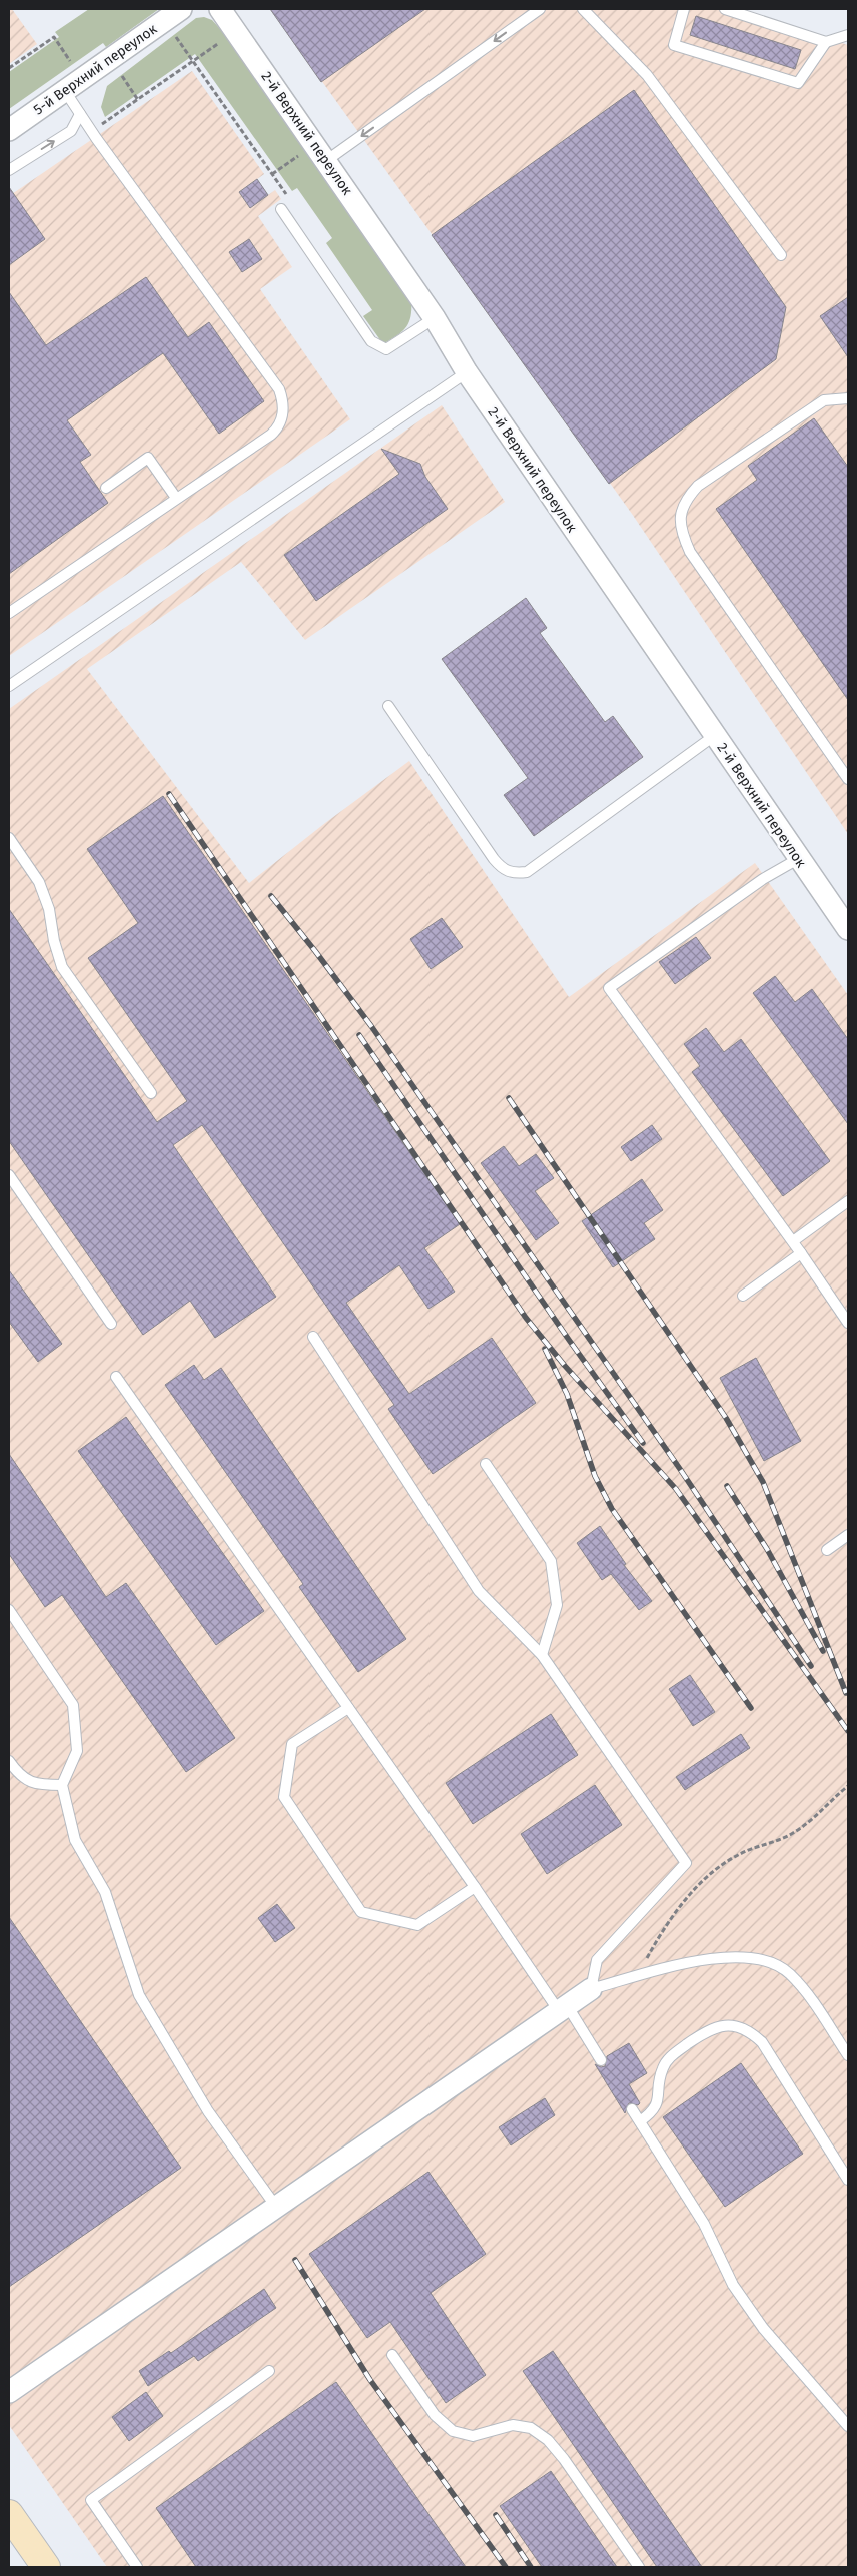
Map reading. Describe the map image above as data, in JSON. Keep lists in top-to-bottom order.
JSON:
{
  "streets": {
    "street": ["5-й Верхний переулок", "2-й Верхний переулок"]
  }
}
